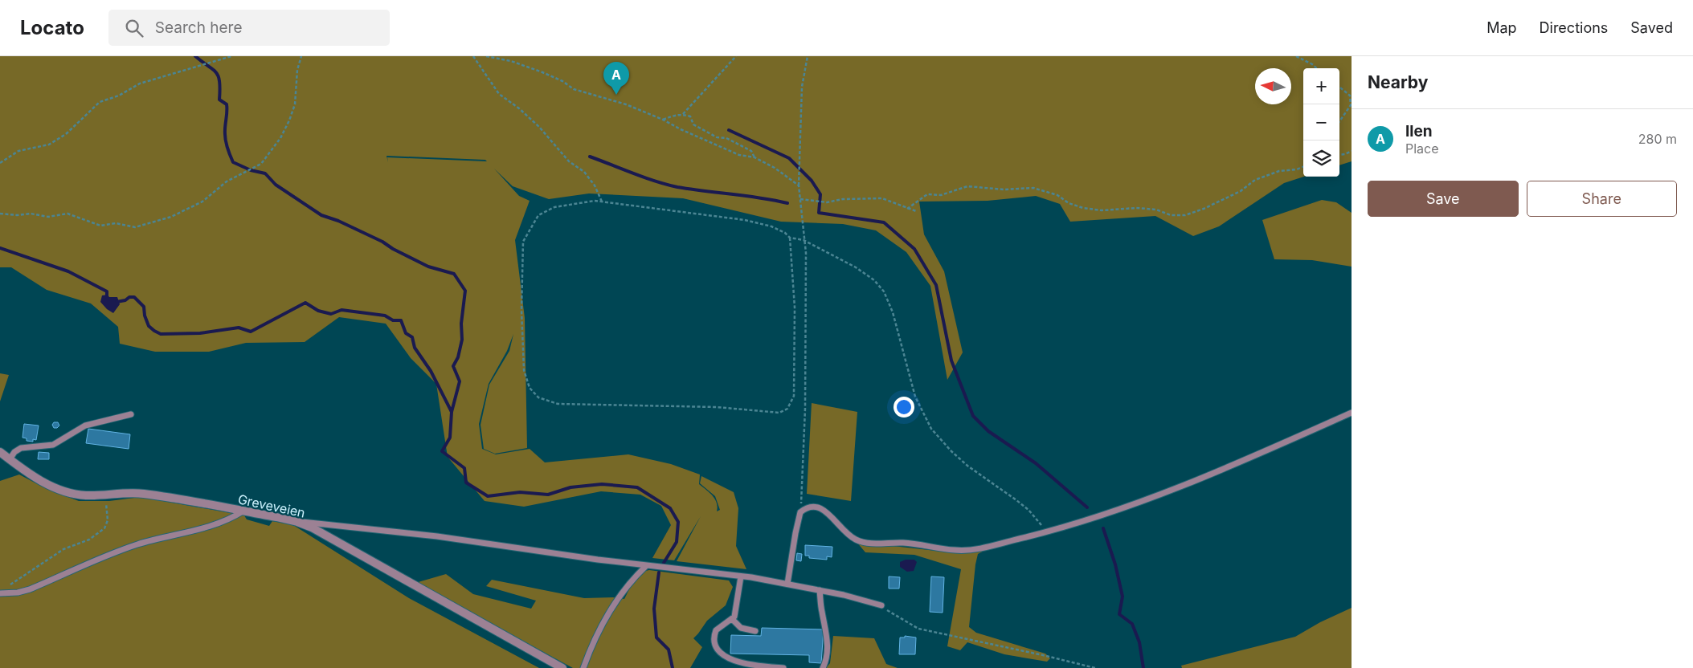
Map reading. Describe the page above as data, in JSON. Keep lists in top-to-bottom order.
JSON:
{
  "streets": {
    "street": ["Greveveien"]
  },
  "north": "left",
  "page": {
    "header": "Locato",
    "search": "Search here",
    "nav": ["Map", "Directions", "Saved"],
    "heading": "Nearby",
    "pins": "A",
    "map_buttons": ["+", "−"],
    "list": [
      {
        "mark": "A",
        "name": "Ilen",
        "note": "Place",
        "value": "280 m"
      }
    ],
    "buttons": ["Save", "Share"]
  }
}
